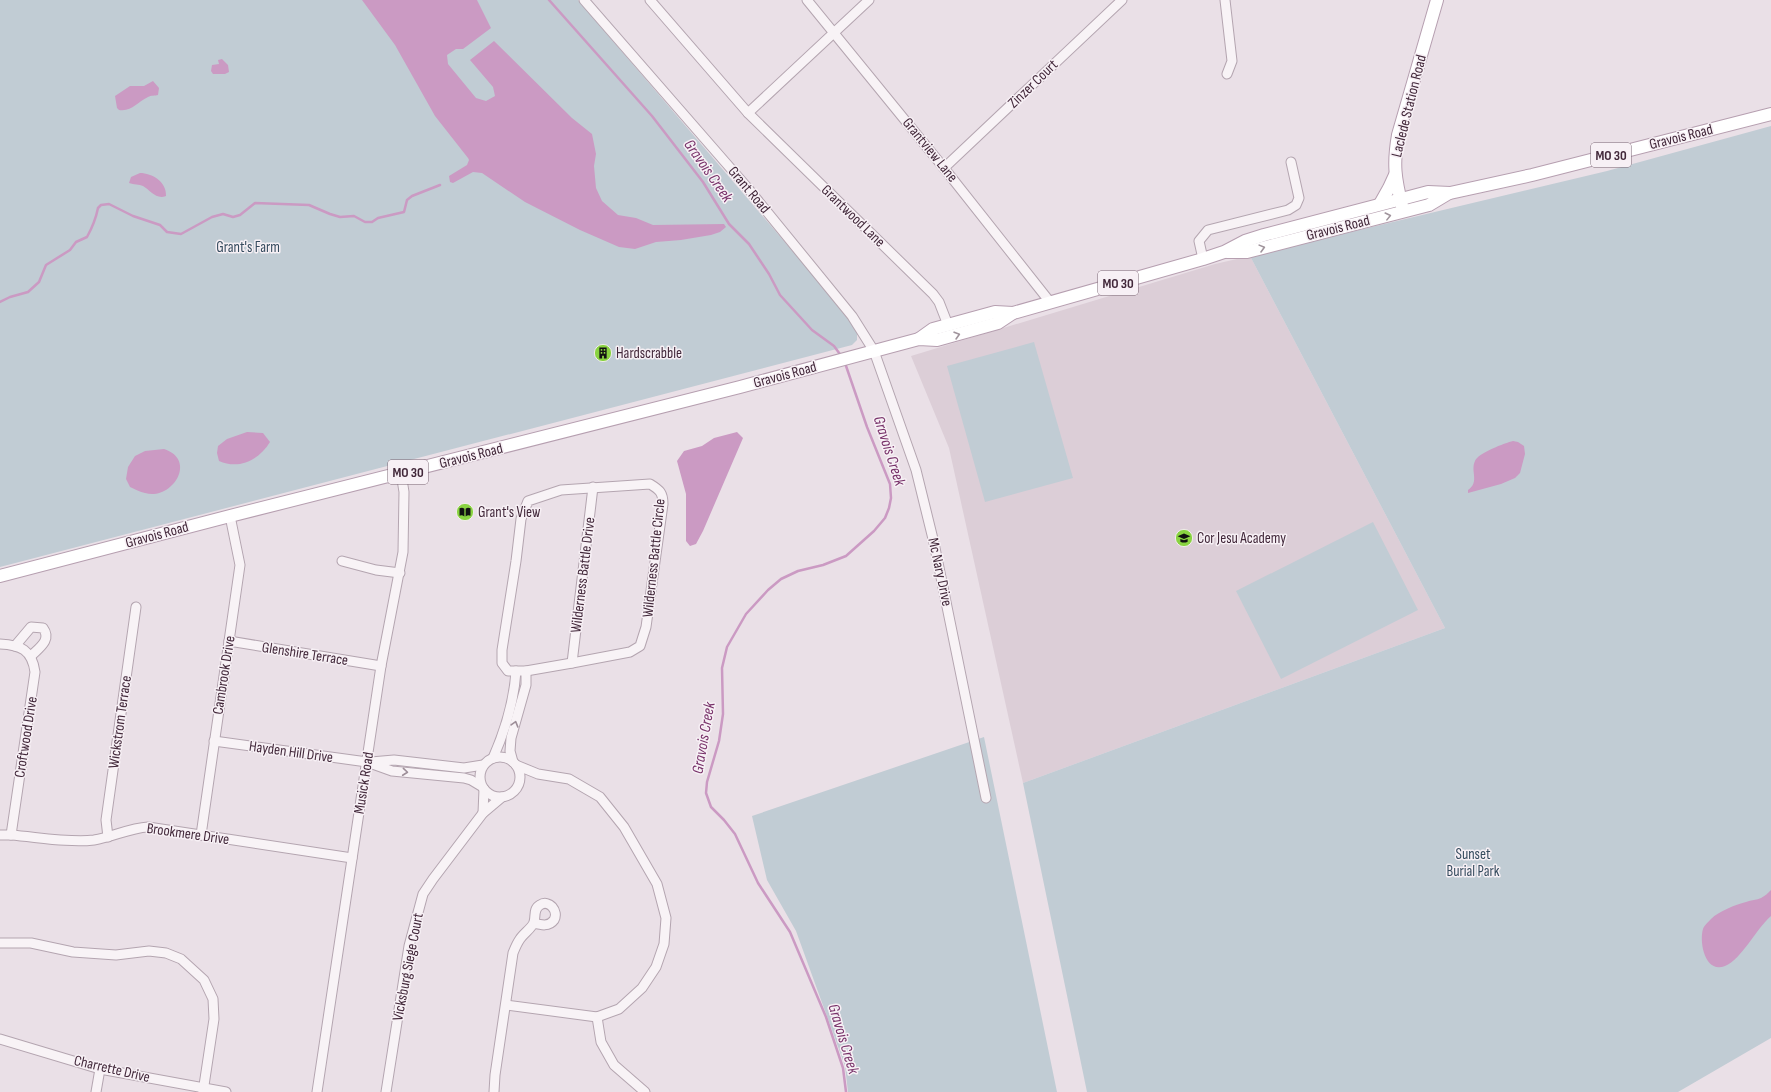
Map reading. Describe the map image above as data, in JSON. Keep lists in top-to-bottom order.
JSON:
{
  "streets": {
    "main road": ["Laclede Station Road", "Gravois Road", "MO 30"],
    "street": [
      "Zinzer Court",
      "Grantview Lane",
      "Grant Road",
      "Grantwood Lane",
      "Wilderness Battle Circle",
      "Mc Nary Drive",
      "Wilderness Battle Drive",
      "Glenshire Terrace",
      "Cambrook Drive",
      "Wickstrom Terrace",
      "Croftwood Drive",
      "Hayden Hill Drive",
      "Musick Road",
      "Brookmere Drive",
      "Vicksburg Siege Court",
      "Charrette Drive"
    ]
  },
  "crossings": [
    ["Zinzer Court", "Grantview Lane"],
    ["Laclede Station Road", "Gravois Road"],
    ["Gravois Road", "Grantview Lane"],
    ["Gravois Road", "Grant Road"],
    ["Gravois Road", "Grantwood Lane"],
    ["Gravois Road", "Mc Nary Drive"],
    ["Gravois Road", "Cambrook Drive"],
    ["Gravois Road", "Musick Road"],
    ["Grant Road", "Mc Nary Drive"],
    ["Wilderness Battle Circle", "Wilderness Battle Drive"],
    ["Glenshire Terrace", "Cambrook Drive"],
    ["Glenshire Terrace", "Musick Road"],
    ["Cambrook Drive", "Hayden Hill Drive"],
    ["Cambrook Drive", "Brookmere Drive"],
    ["Wickstrom Terrace", "Brookmere Drive"],
    ["Croftwood Drive", "Brookmere Drive"],
    ["Hayden Hill Drive", "Musick Road"],
    ["Musick Road", "Brookmere Drive"]
  ],
  "water": ["Gravois Creek"],
  "parks": ["Grant's Farm", "Sunset Burial Park"],
  "places": {
    "building": ["Hardscrabble"],
    "library": ["Grant's View"],
    "school or university": ["Cor Jesu Academy"]
  }
}
